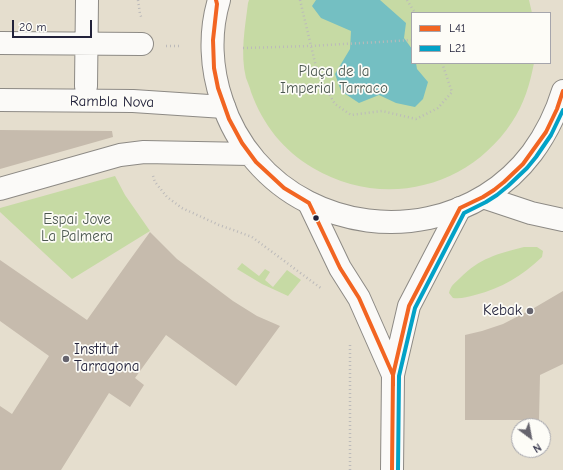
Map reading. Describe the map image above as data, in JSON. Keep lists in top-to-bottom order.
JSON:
{
  "streets": {
    "street": ["Rambla Nova"]
  },
  "parks": ["Plaça de la Imperial Tarraco", "Espai Jove La Palmera"],
  "places": ["Kebak", "Institut Tarragona"],
  "lines": ["transit line L41", "transit line L21"],
  "legend": ["L41", "L21"],
  "scale_bar": "20 m",
  "north": "bottom right"
}
